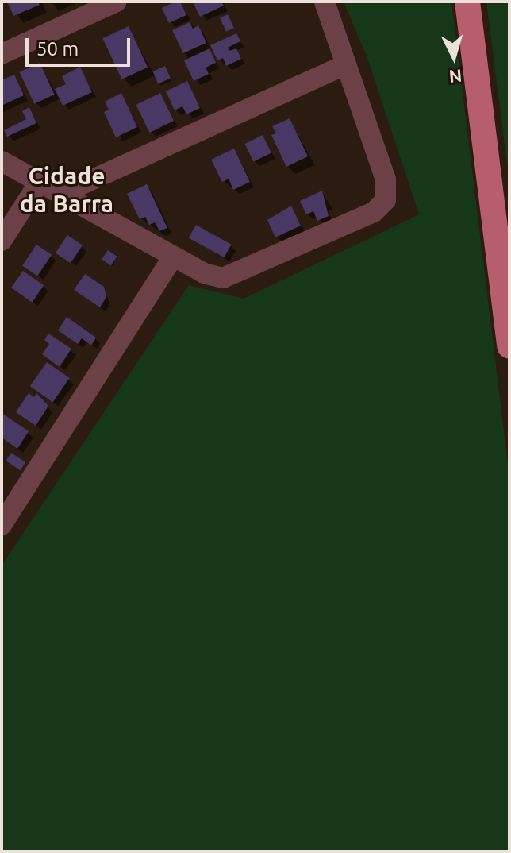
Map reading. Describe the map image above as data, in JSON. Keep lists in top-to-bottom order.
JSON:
{
  "districts": ["Cidade da Barra"],
  "scale_bar": "50 m",
  "north": "bottom"
}
